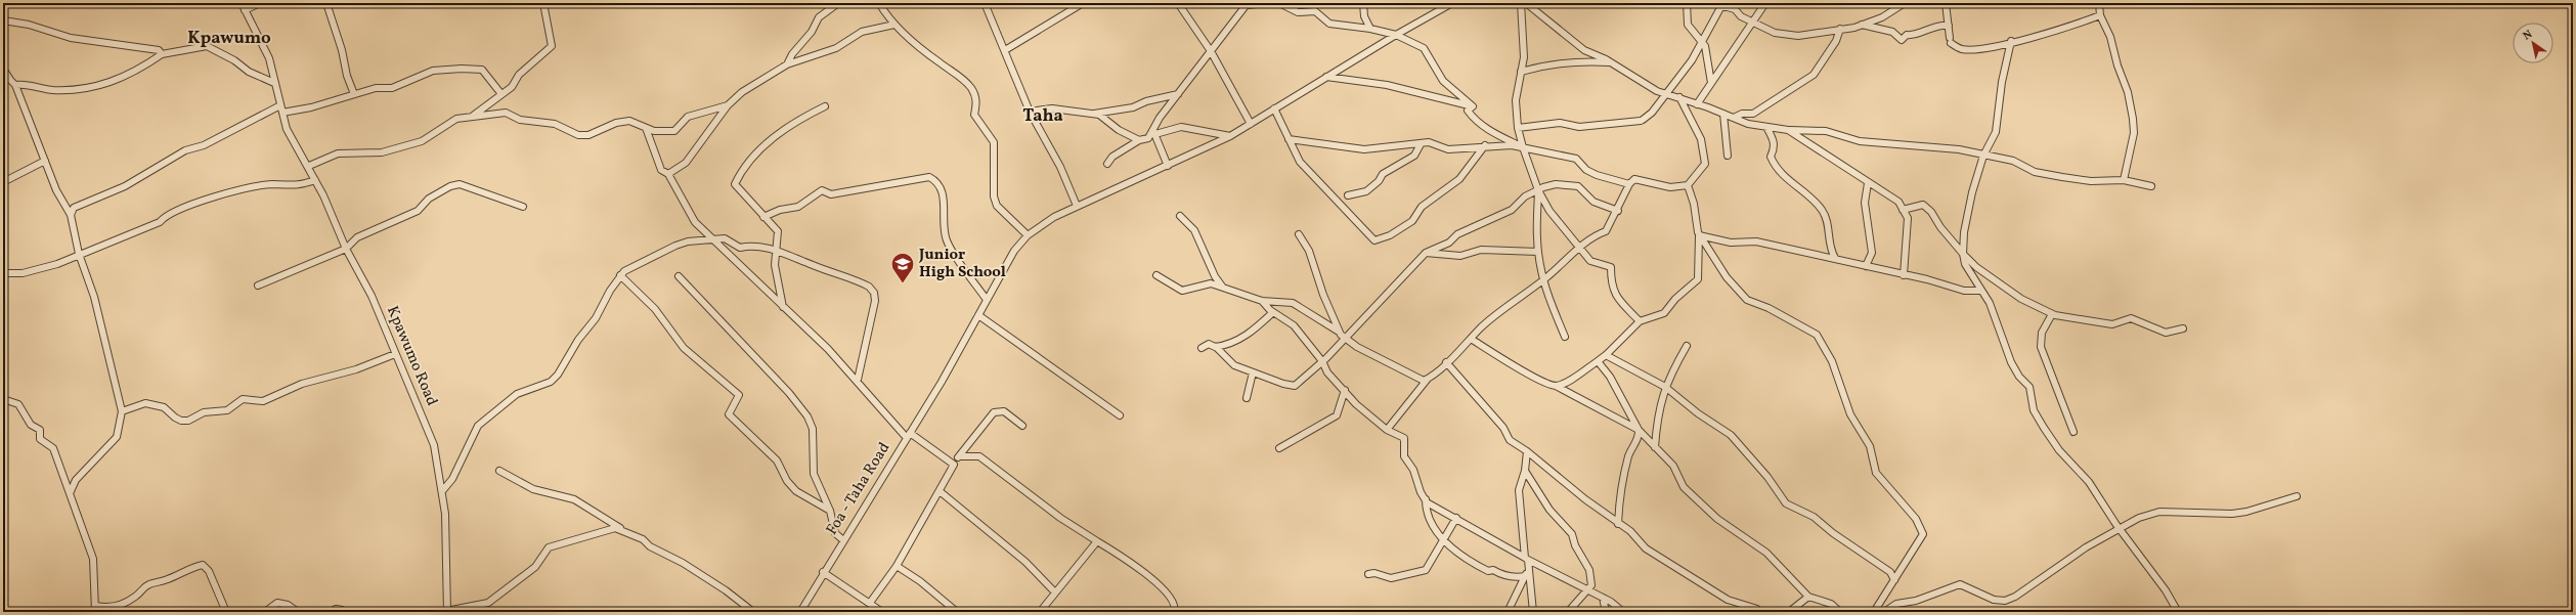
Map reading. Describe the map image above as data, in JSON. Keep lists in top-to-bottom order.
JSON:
{
  "streets": {
    "street": ["Kpawumo Road", "Foa - Taha Road"]
  },
  "districts": ["Kpawumo", "Taha"],
  "places": {
    "school or university": ["Junior High School"]
  },
  "north": "top left"
}
